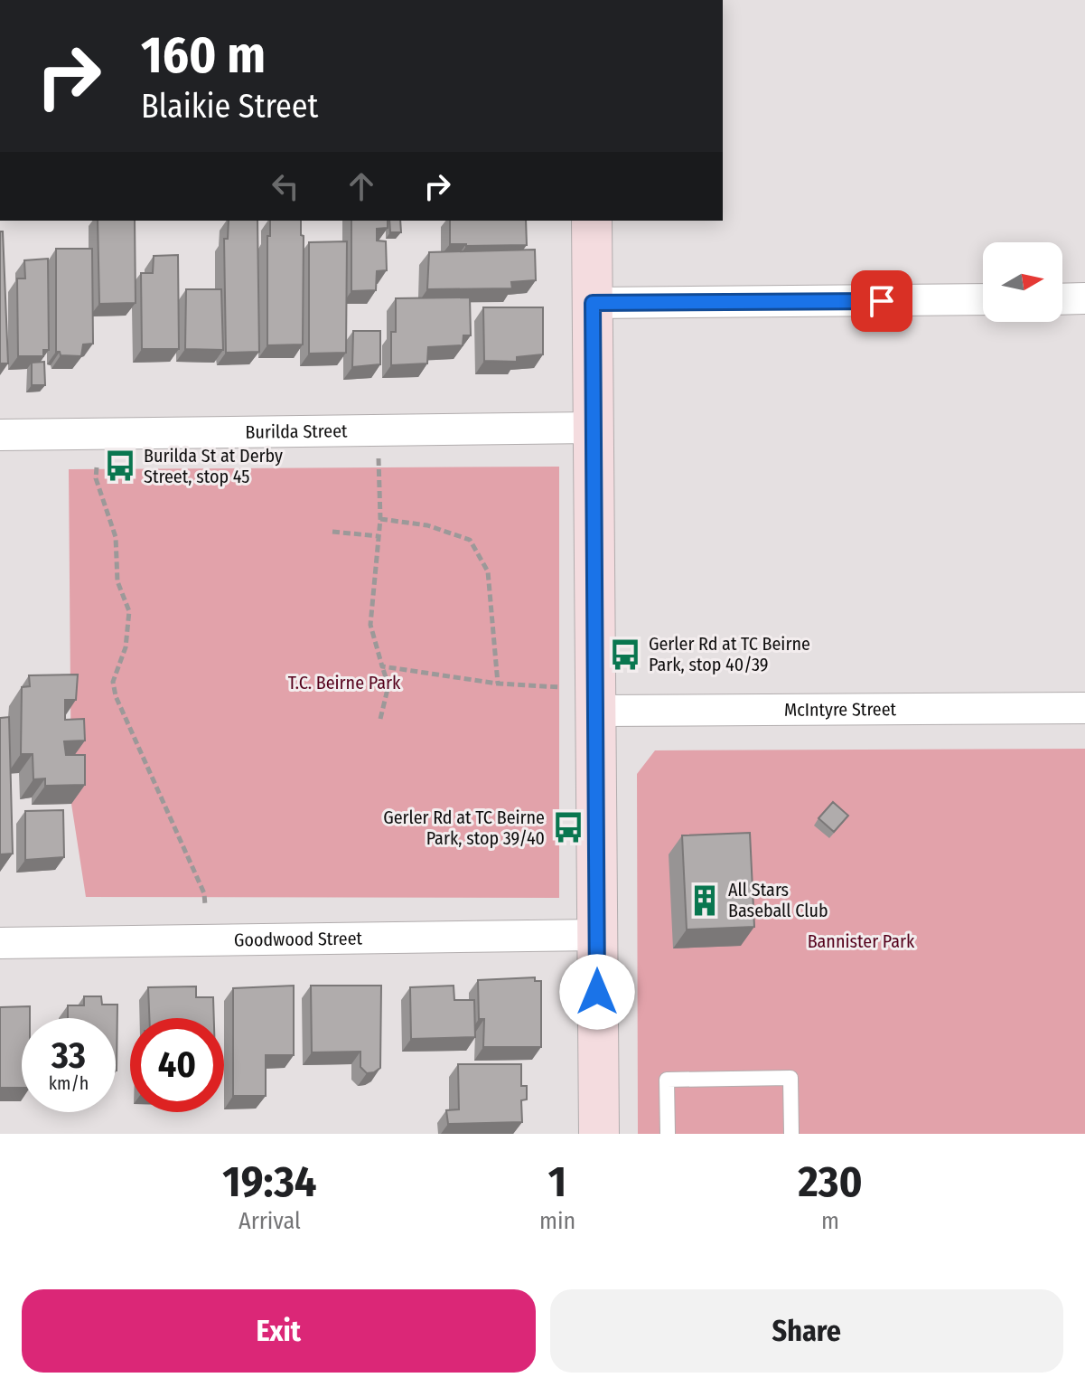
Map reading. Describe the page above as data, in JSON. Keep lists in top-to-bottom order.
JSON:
{
  "streets": {
    "street": ["Burilda Street", "McIntyre Street", "Goodwood Street"]
  },
  "parks": ["T.C. Beirne Park", "Bannister Park"],
  "places": {
    "bus stop": ["Burilda St at Derby Street, stop 45", "Gerler Rd at TC Beirne Park, stop 40/39", "Gerler Rd at TC Beirne Park, stop 39/40"],
    "building": ["All Stars Baseball Club"]
  },
  "north": "right",
  "page": {
    "turn": ["160 m", "Blaikie Street"],
    "speed": "33 km/h",
    "limit": "40",
    "eta": [
      "19:34",
      "Arrival",
      "1",
      "min",
      "230",
      "m"
    ],
    "buttons": ["Exit", "Share"]
  }
}
